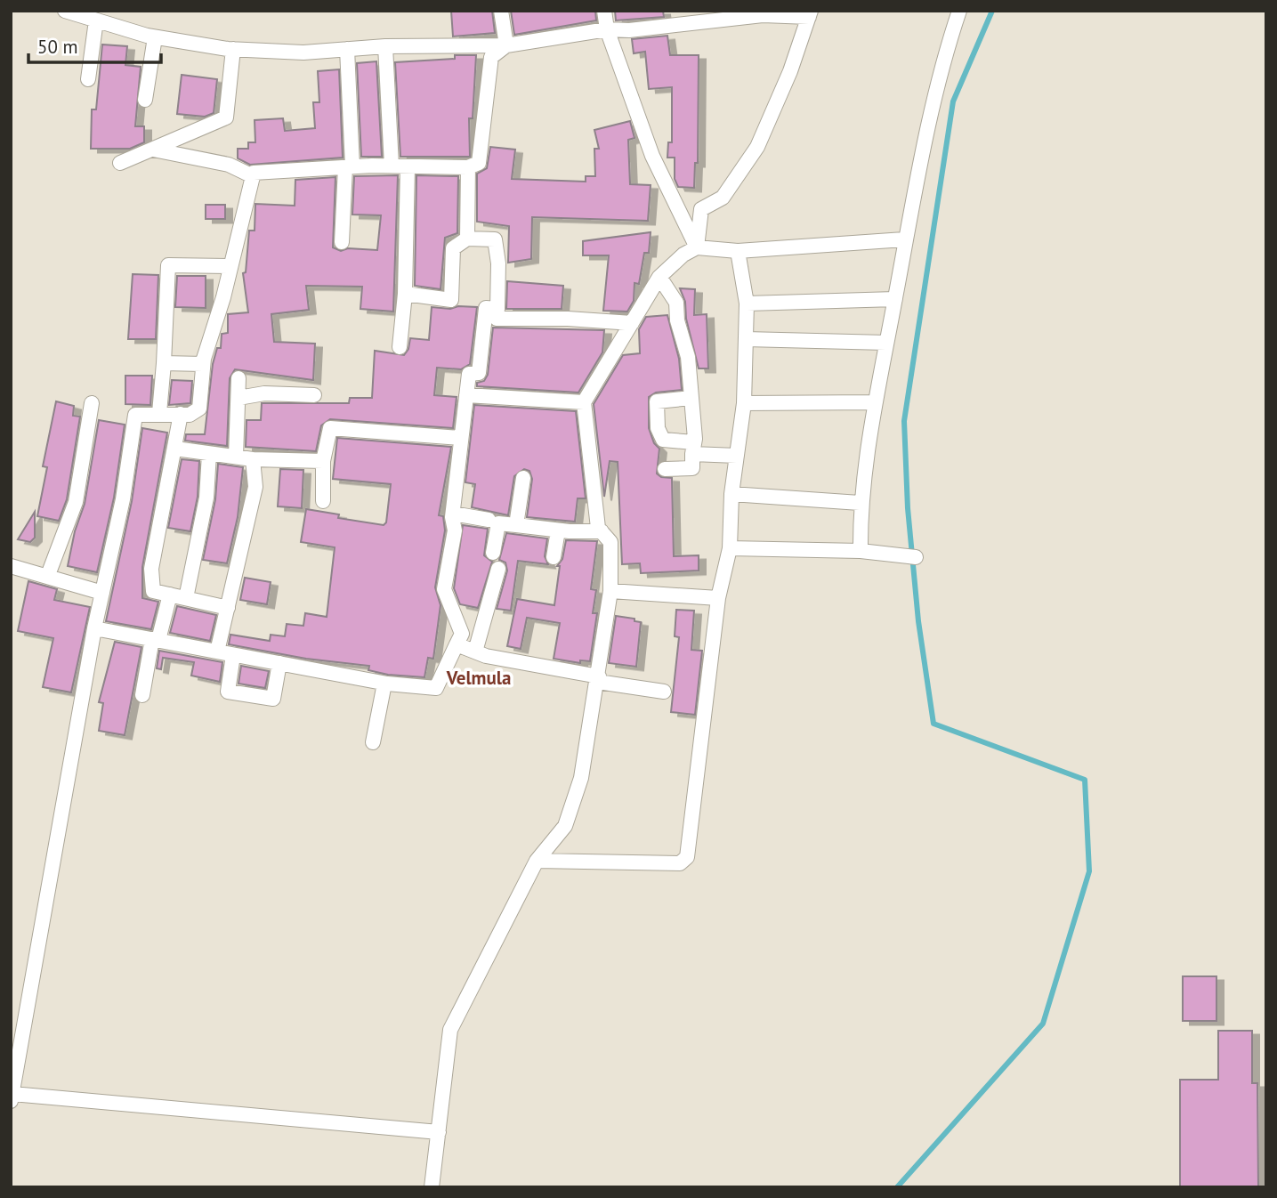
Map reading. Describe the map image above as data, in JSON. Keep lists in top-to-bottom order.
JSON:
{
  "districts": ["Velmula"],
  "scale_bar": "50 m"
}
